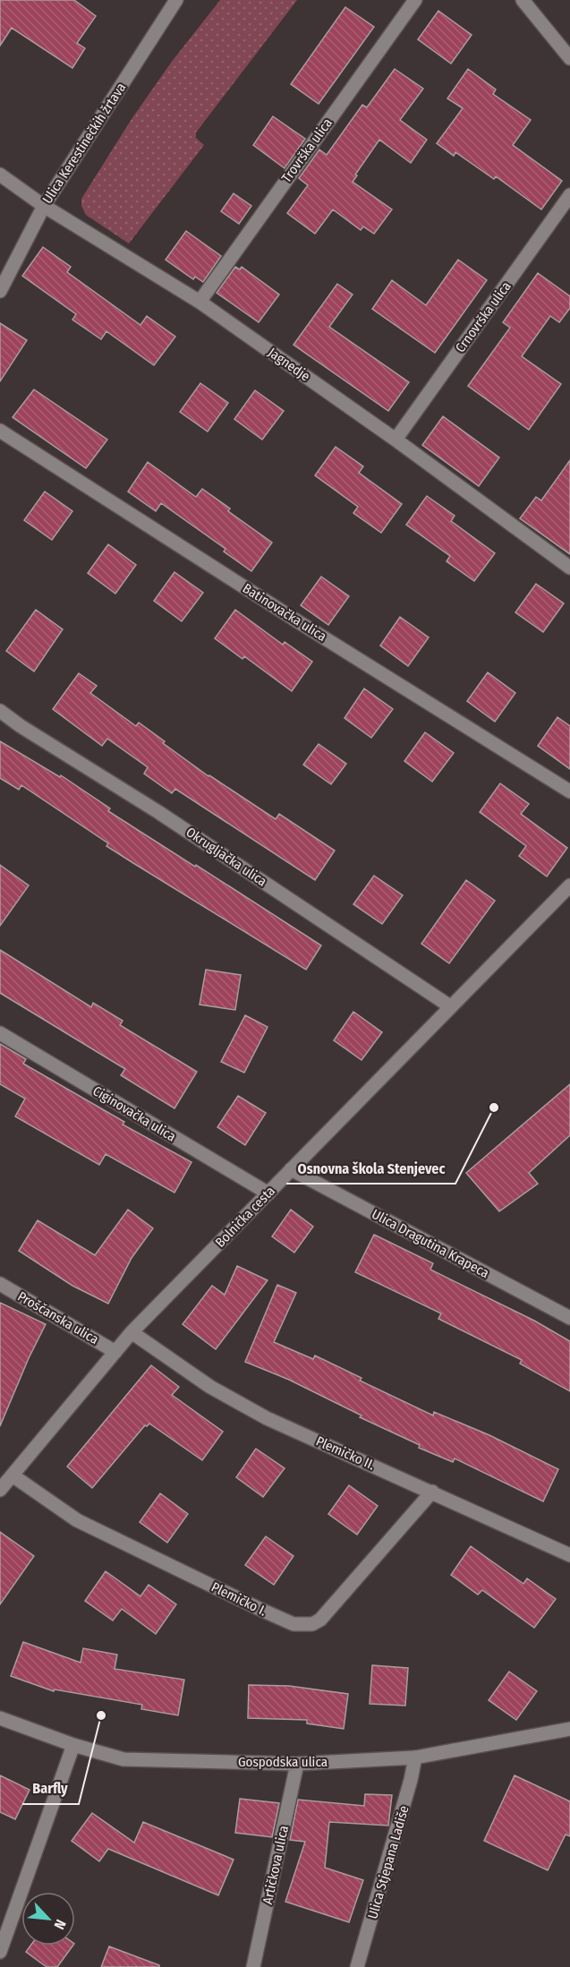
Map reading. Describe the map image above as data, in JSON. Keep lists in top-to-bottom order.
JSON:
{
  "streets": {
    "street": [
      "Ulica Kerestinečkih žrtava",
      "Trovrška ulica",
      "Crnovrška ulica",
      "Jagnedje",
      "Batinovačka ulica",
      "Okrugljačka ulica",
      "Ciginovačka ulica",
      "Bolnička cesta",
      "Ulica Dragutina Krapeca",
      "Proščanska ulica",
      "Plemičko II.",
      "Plemičko I.",
      "Gospodska ulica",
      "Ulica Stjepana Ladiše",
      "Artičkova ulica"
    ]
  },
  "crossings": [
    ["Ulica Kerestinečkih žrtava", "Jagnedje"],
    ["Trovrška ulica", "Jagnedje"],
    ["Crnovrška ulica", "Jagnedje"],
    ["Okrugljačka ulica", "Bolnička cesta"],
    ["Ciginovačka ulica", "Bolnička cesta"],
    ["Bolnička cesta", "Ulica Dragutina Krapeca"],
    ["Bolnička cesta", "Proščanska ulica"],
    ["Bolnička cesta", "Plemičko II."],
    ["Bolnička cesta", "Plemičko I."],
    ["Plemičko II.", "Plemičko I."],
    ["Gospodska ulica", "Ulica Stjepana Ladiše"],
    ["Gospodska ulica", "Artičkova ulica"]
  ],
  "places": ["Osnovna škola Stenjevec", "Barfly"],
  "north": "bottom right"
}
